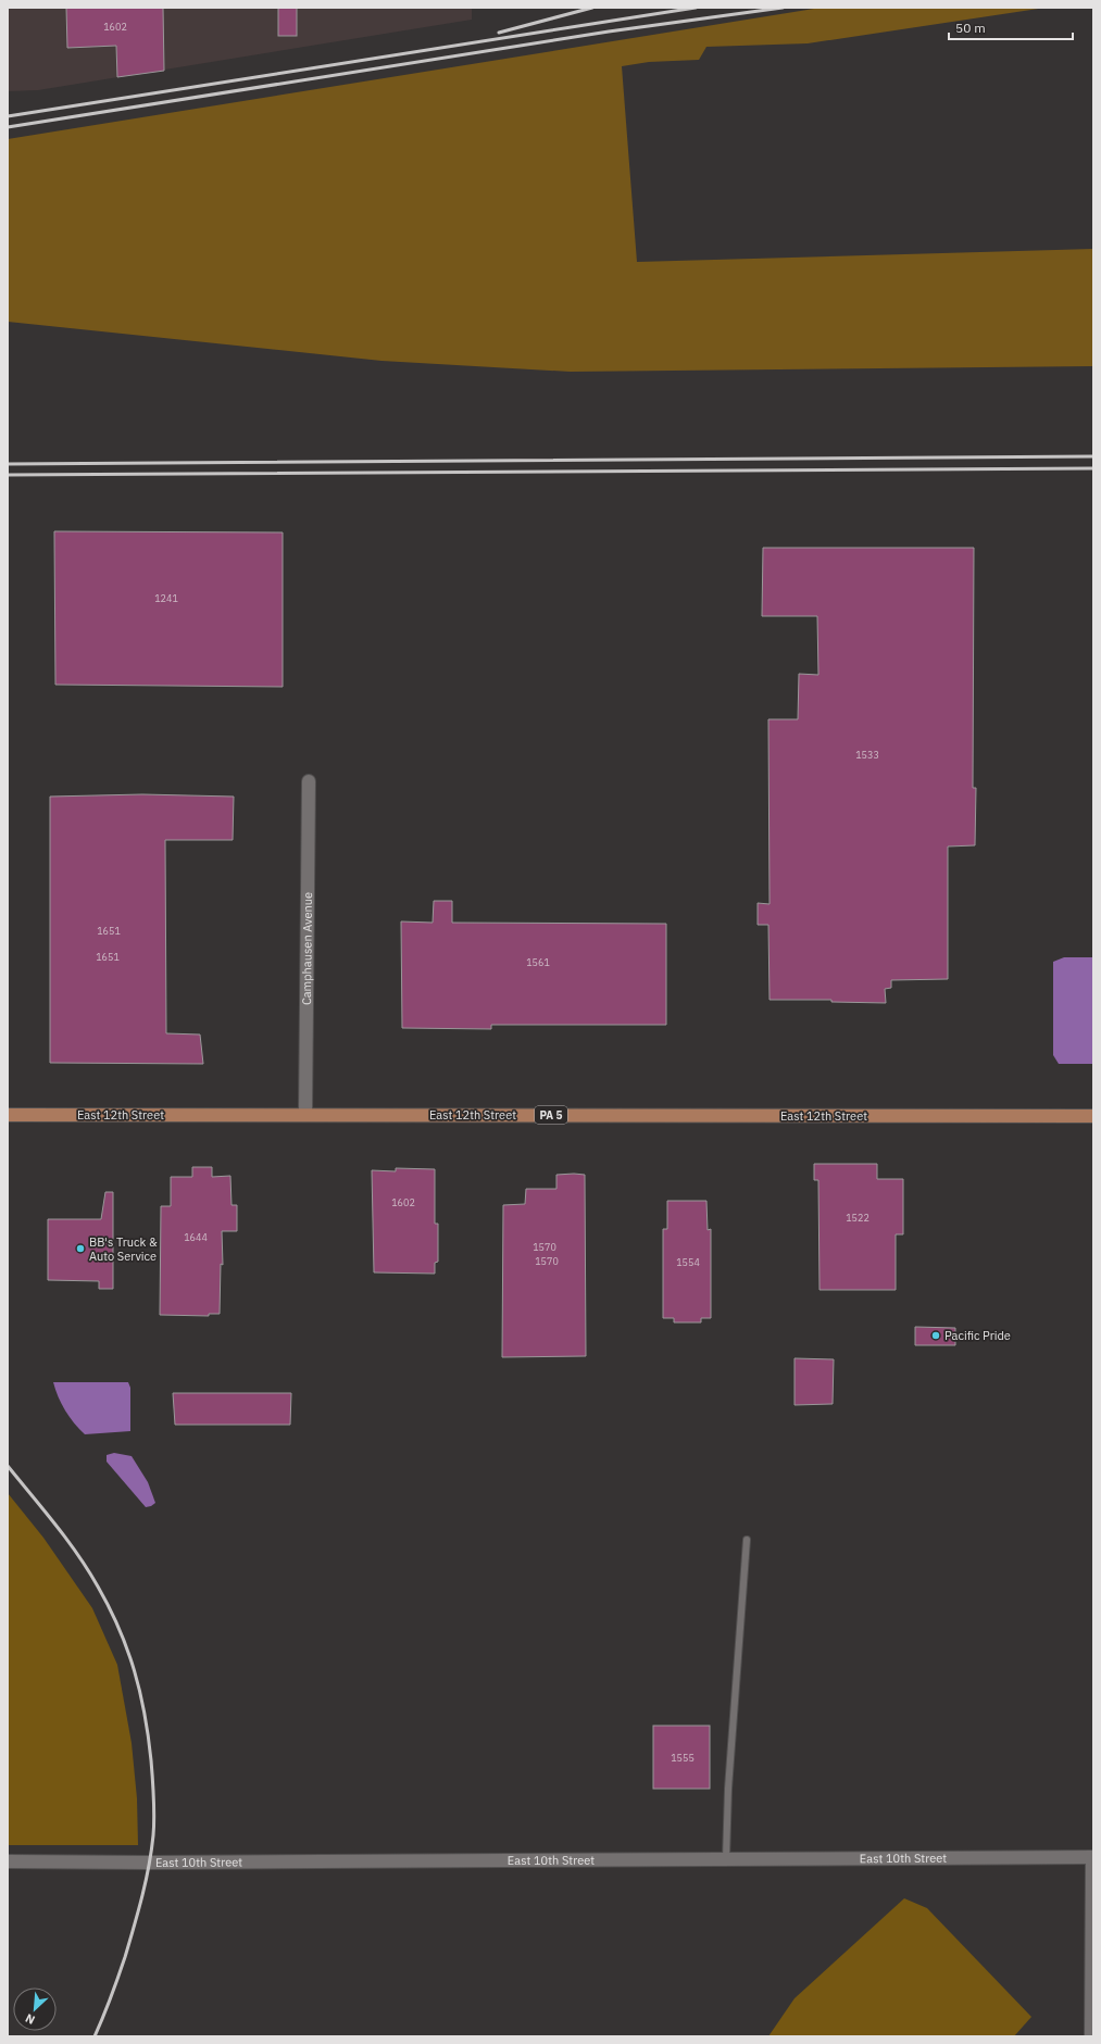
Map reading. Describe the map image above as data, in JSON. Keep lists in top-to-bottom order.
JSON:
{
  "streets": {
    "main road": ["East 12th Street", "PA 5"],
    "street": ["Camphausen Avenue", "East 10th Street"]
  },
  "crossings": [
    ["Camphausen Avenue", "East 12th Street"]
  ],
  "places": ["BB's Truck & Auto Service", "Pacific Pride"],
  "house_numbers": [
    "1602",
    "1241",
    "1533",
    "1651",
    "1651",
    "1561",
    "1602",
    "1522",
    "1644",
    "1570",
    "1570",
    "1554",
    "1555"
  ],
  "scale_bar": "50 m",
  "north": "bottom left"
}
